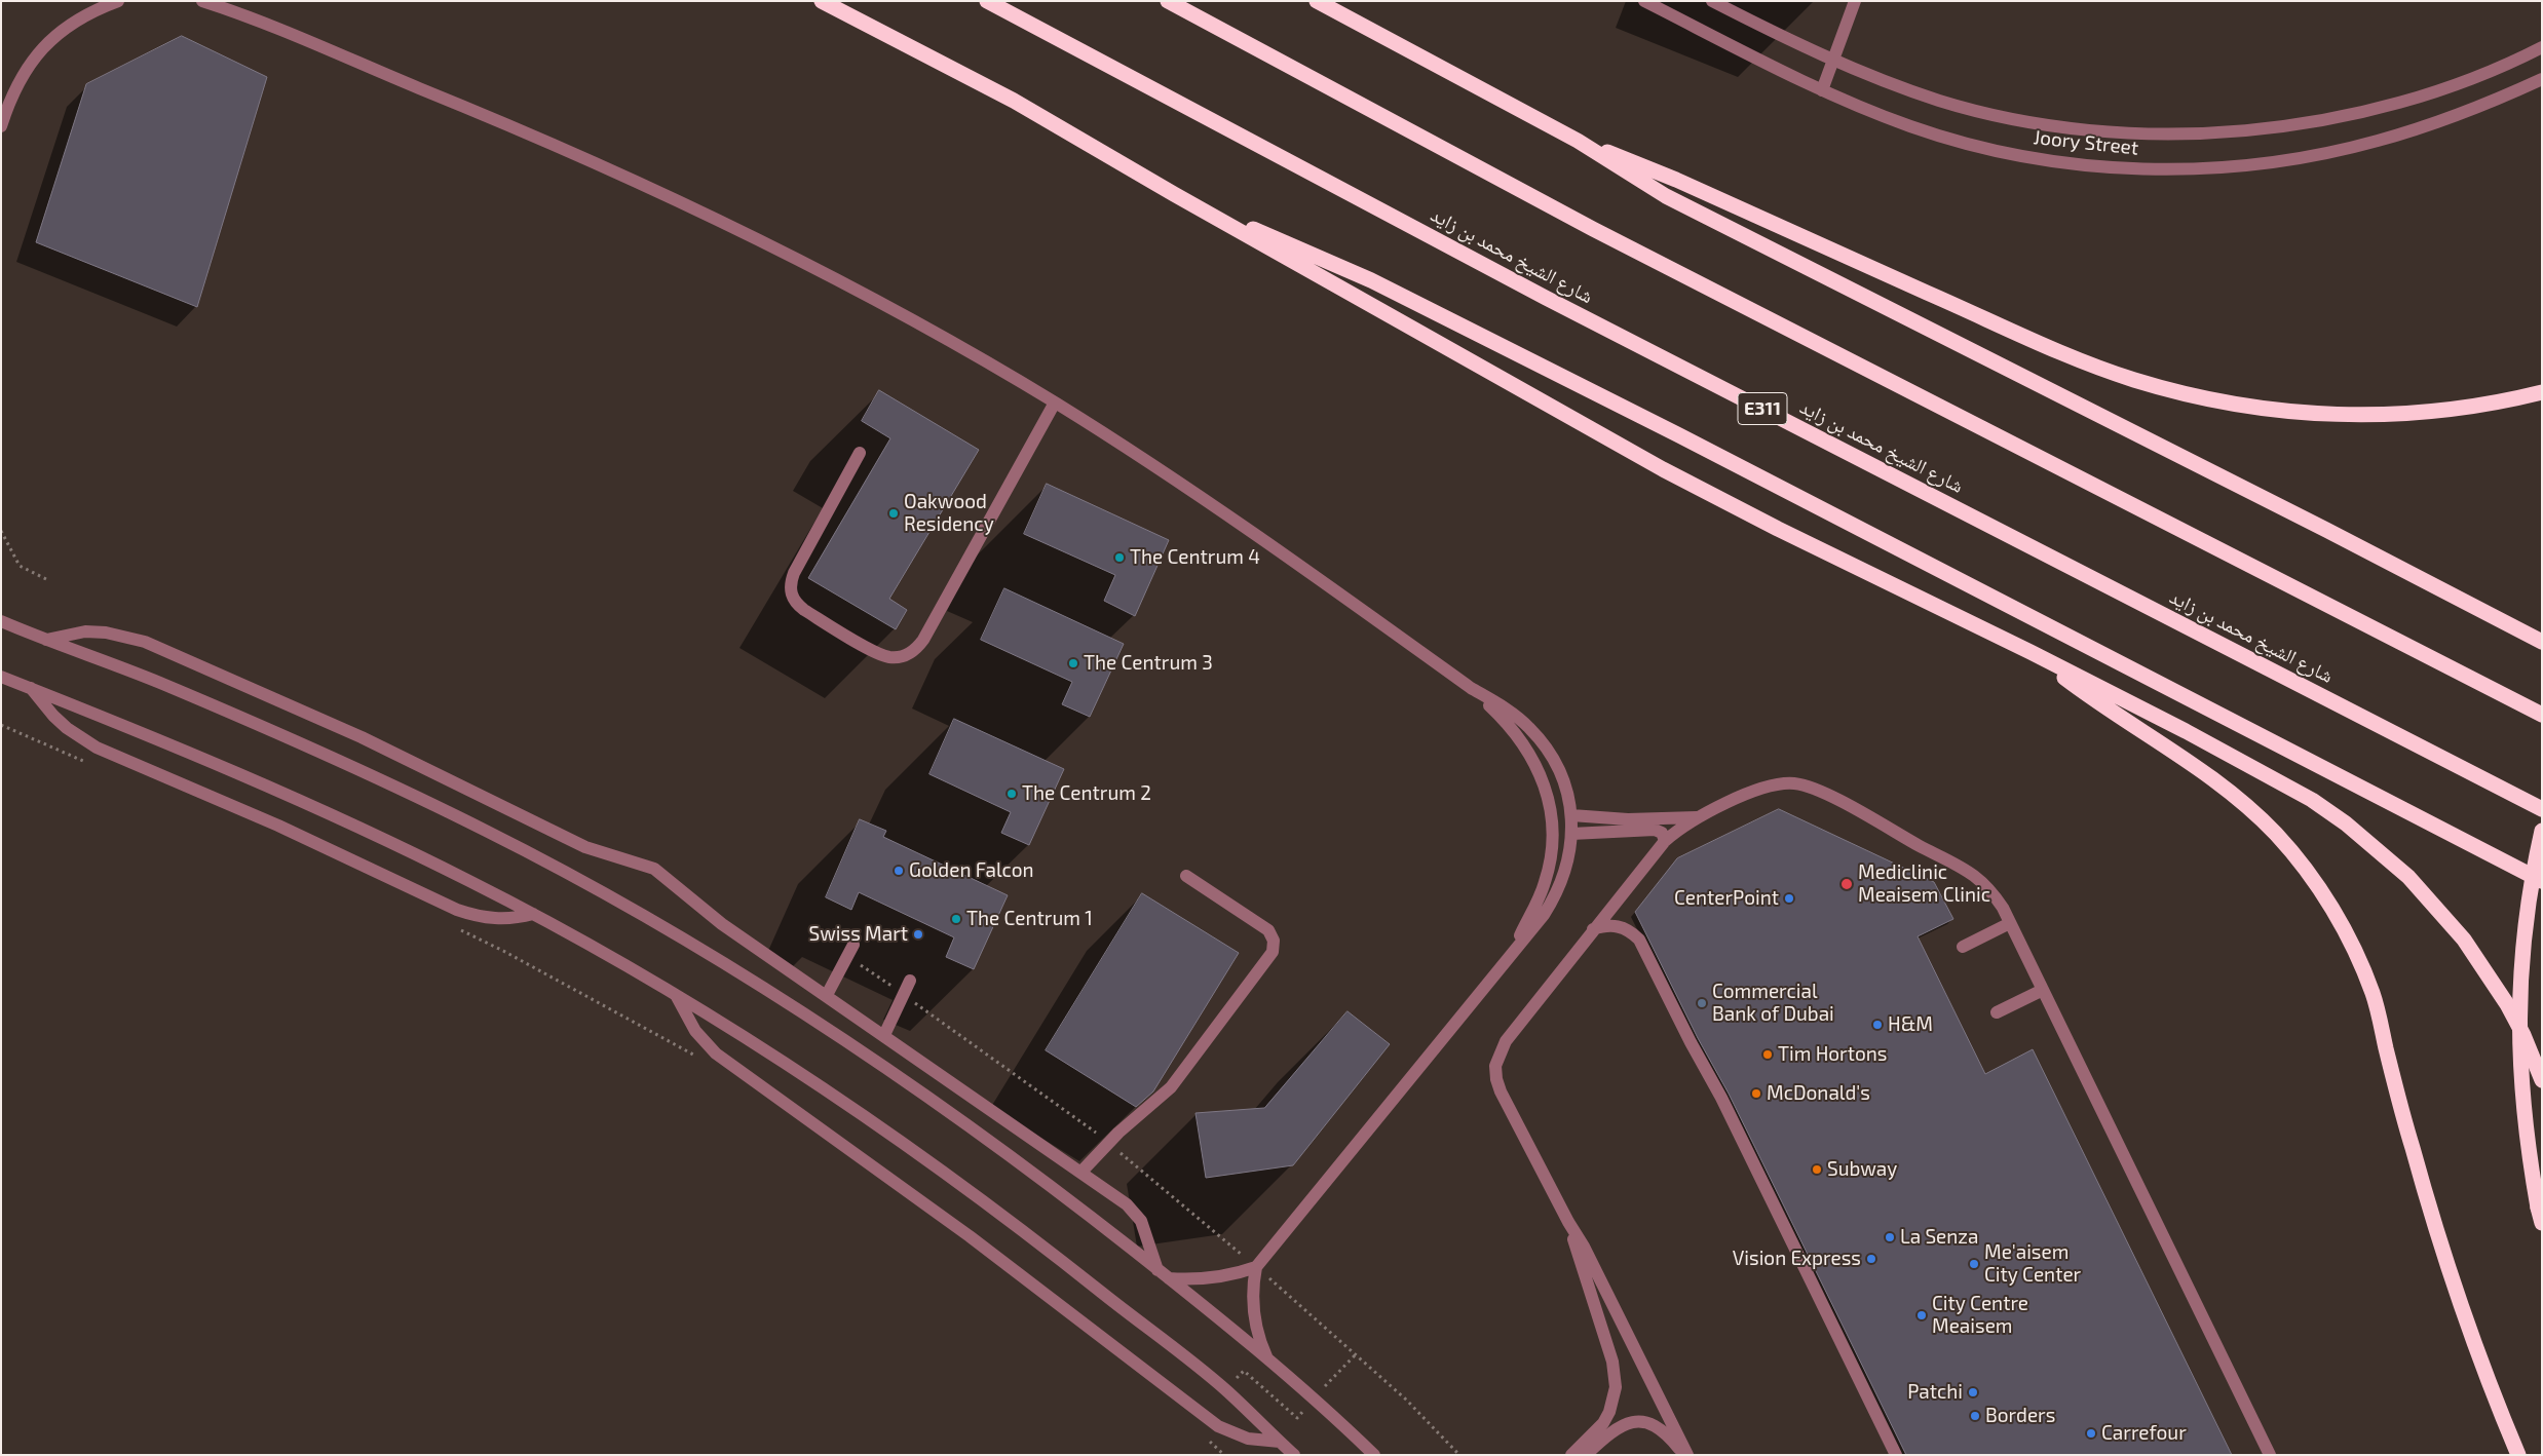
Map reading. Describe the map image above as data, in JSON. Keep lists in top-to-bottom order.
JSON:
{
  "streets": {
    "highway": ["شارع الشيخ محمد بن زايد", "E311"],
    "street": ["Joory Street"]
  },
  "places": [
    "Oakwood Residency",
    "The Centrum 4",
    "The Centrum 3",
    "The Centrum 2",
    "Golden Falcon",
    "Mediclinic Meaisem Clinic",
    "CenterPoint",
    "The Centrum 1",
    "Swiss Mart",
    "Commercial Bank of Dubai",
    "H&M",
    "Tim Hortons",
    "McDonald's",
    "Subway",
    "La Senza",
    "Vision Express",
    "Me'aisem City Center",
    "City Centre Meaisem",
    "Patchi",
    "Borders",
    "Carrefour"
  ]
}
